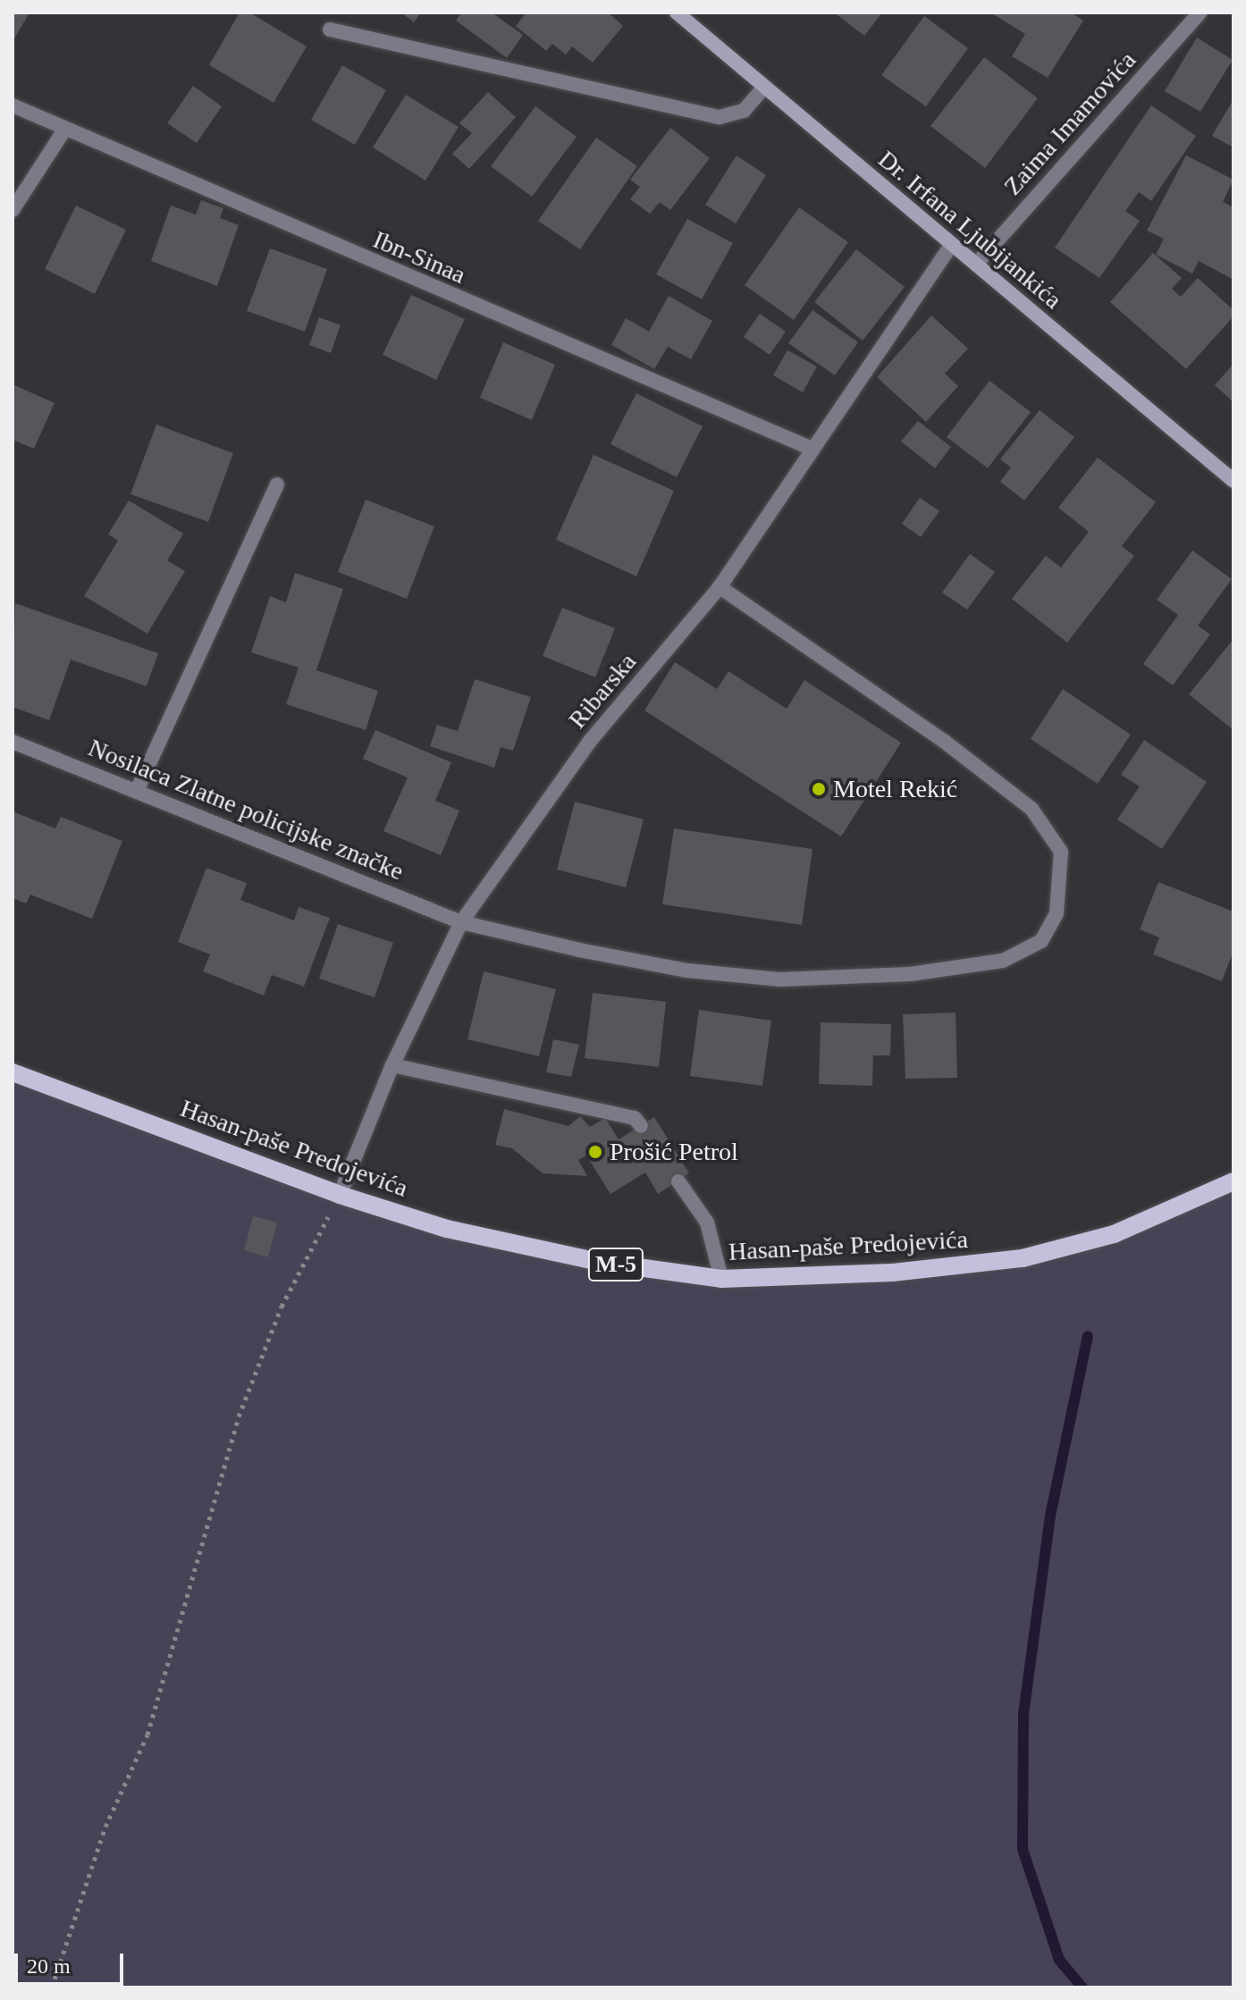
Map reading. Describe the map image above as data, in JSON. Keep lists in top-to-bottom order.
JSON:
{
  "streets": {
    "main road": ["Dr. Irfana Ljubijankića", "Hasan-paše Predojevića", "M-5"],
    "street": [
      "Zaima Imamovića",
      "Ibn-Sinaa",
      "Ribarska",
      "Nosilaca Zlatne policijske značke"
    ]
  },
  "crossings": [
    ["Zaima Imamovića", "Dr. Irfana Ljubijankića"],
    ["Dr. Irfana Ljubijankića", "Ribarska"],
    ["Ibn-Sinaa", "Ribarska"],
    ["Ribarska", "Nosilaca Zlatne policijske značke"],
    ["Ribarska", "Hasan-paše Predojevića"]
  ],
  "places": ["Motel Rekić", "Prošić Petrol"],
  "scale_bar": "20 m"
}
